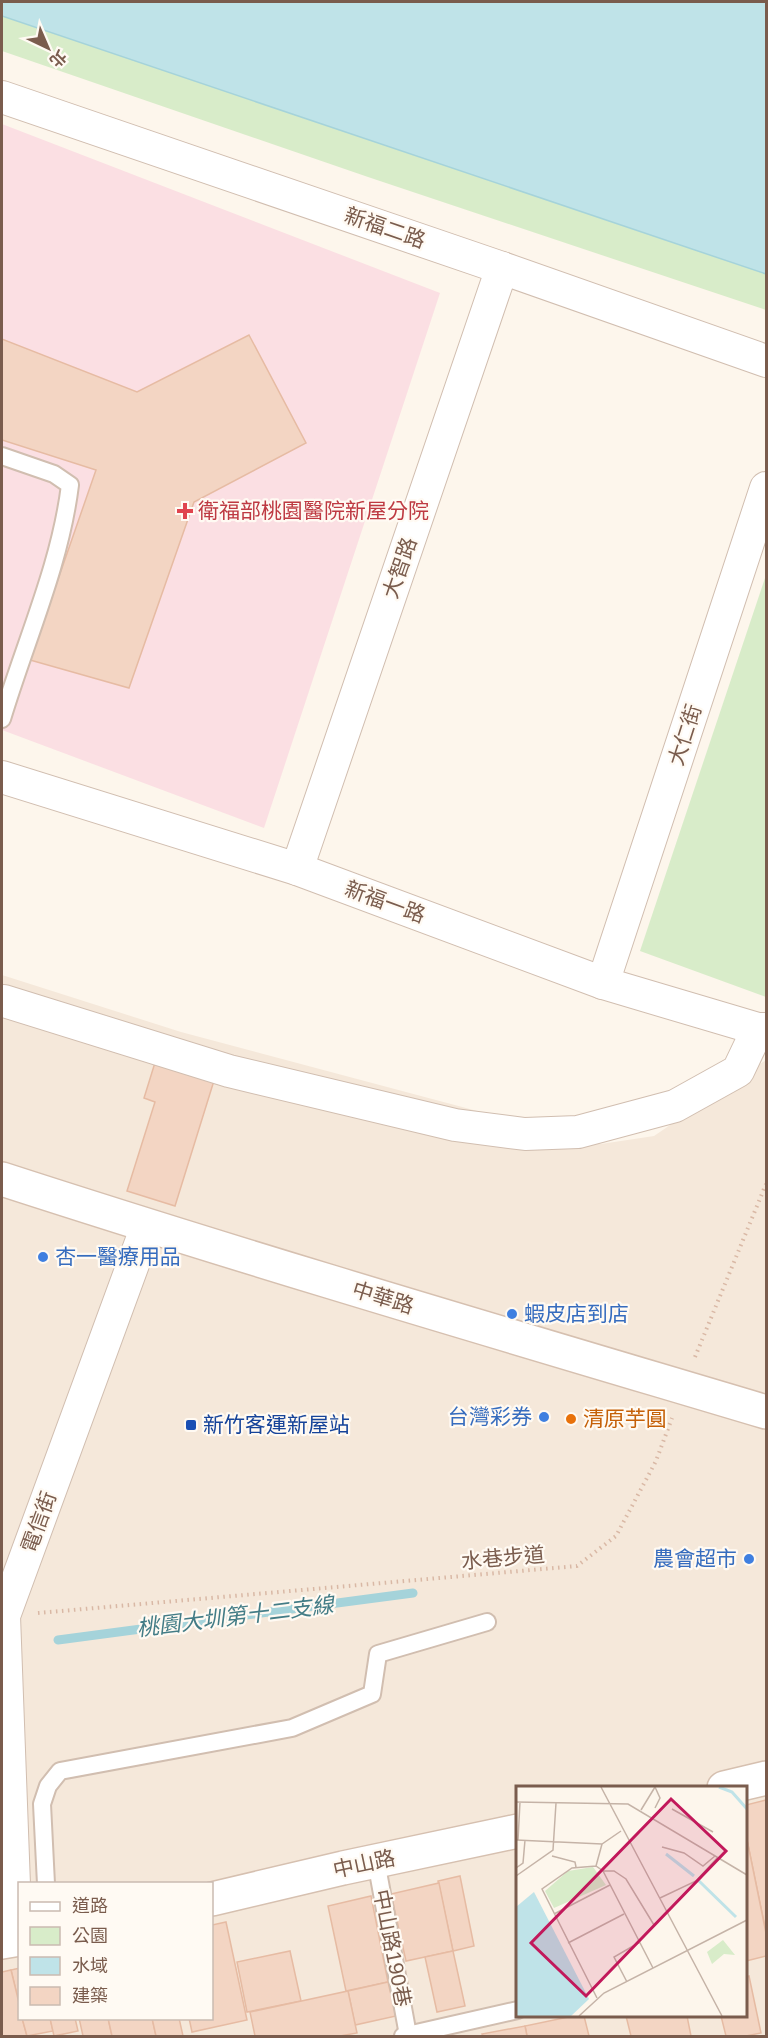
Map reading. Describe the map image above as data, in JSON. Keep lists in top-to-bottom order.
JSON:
{
  "streets": {
    "main road": ["中華路", "中山路"],
    "street": [
      "新福二路",
      "大智路",
      "大仁街",
      "新福一路",
      "電信街"
    ],
    "lane": ["中山路190巷"],
    "path": ["水巷步道"]
  },
  "crossings": [
    ["新福二路", "大智路"],
    ["大智路", "新福一路"],
    ["大仁街", "新福一路"],
    ["中華路", "電信街"],
    ["中華路", "水巷步道"],
    ["電信街", "水巷步道"],
    ["中山路", "中山路190巷"]
  ],
  "water": ["桃園大圳第十二支線"],
  "places": {
    "health": ["衛福部桃園醫院新屋分院"],
    "other": [
      "杏一醫療用品",
      "蝦皮店到店",
      "台灣彩券",
      "清原芋圓",
      "農會超市"
    ],
    "transit": ["新竹客運新屋站"]
  },
  "legend": [
    "道路",
    "公園",
    "水域",
    "建築"
  ],
  "north": "bottom right"
}
